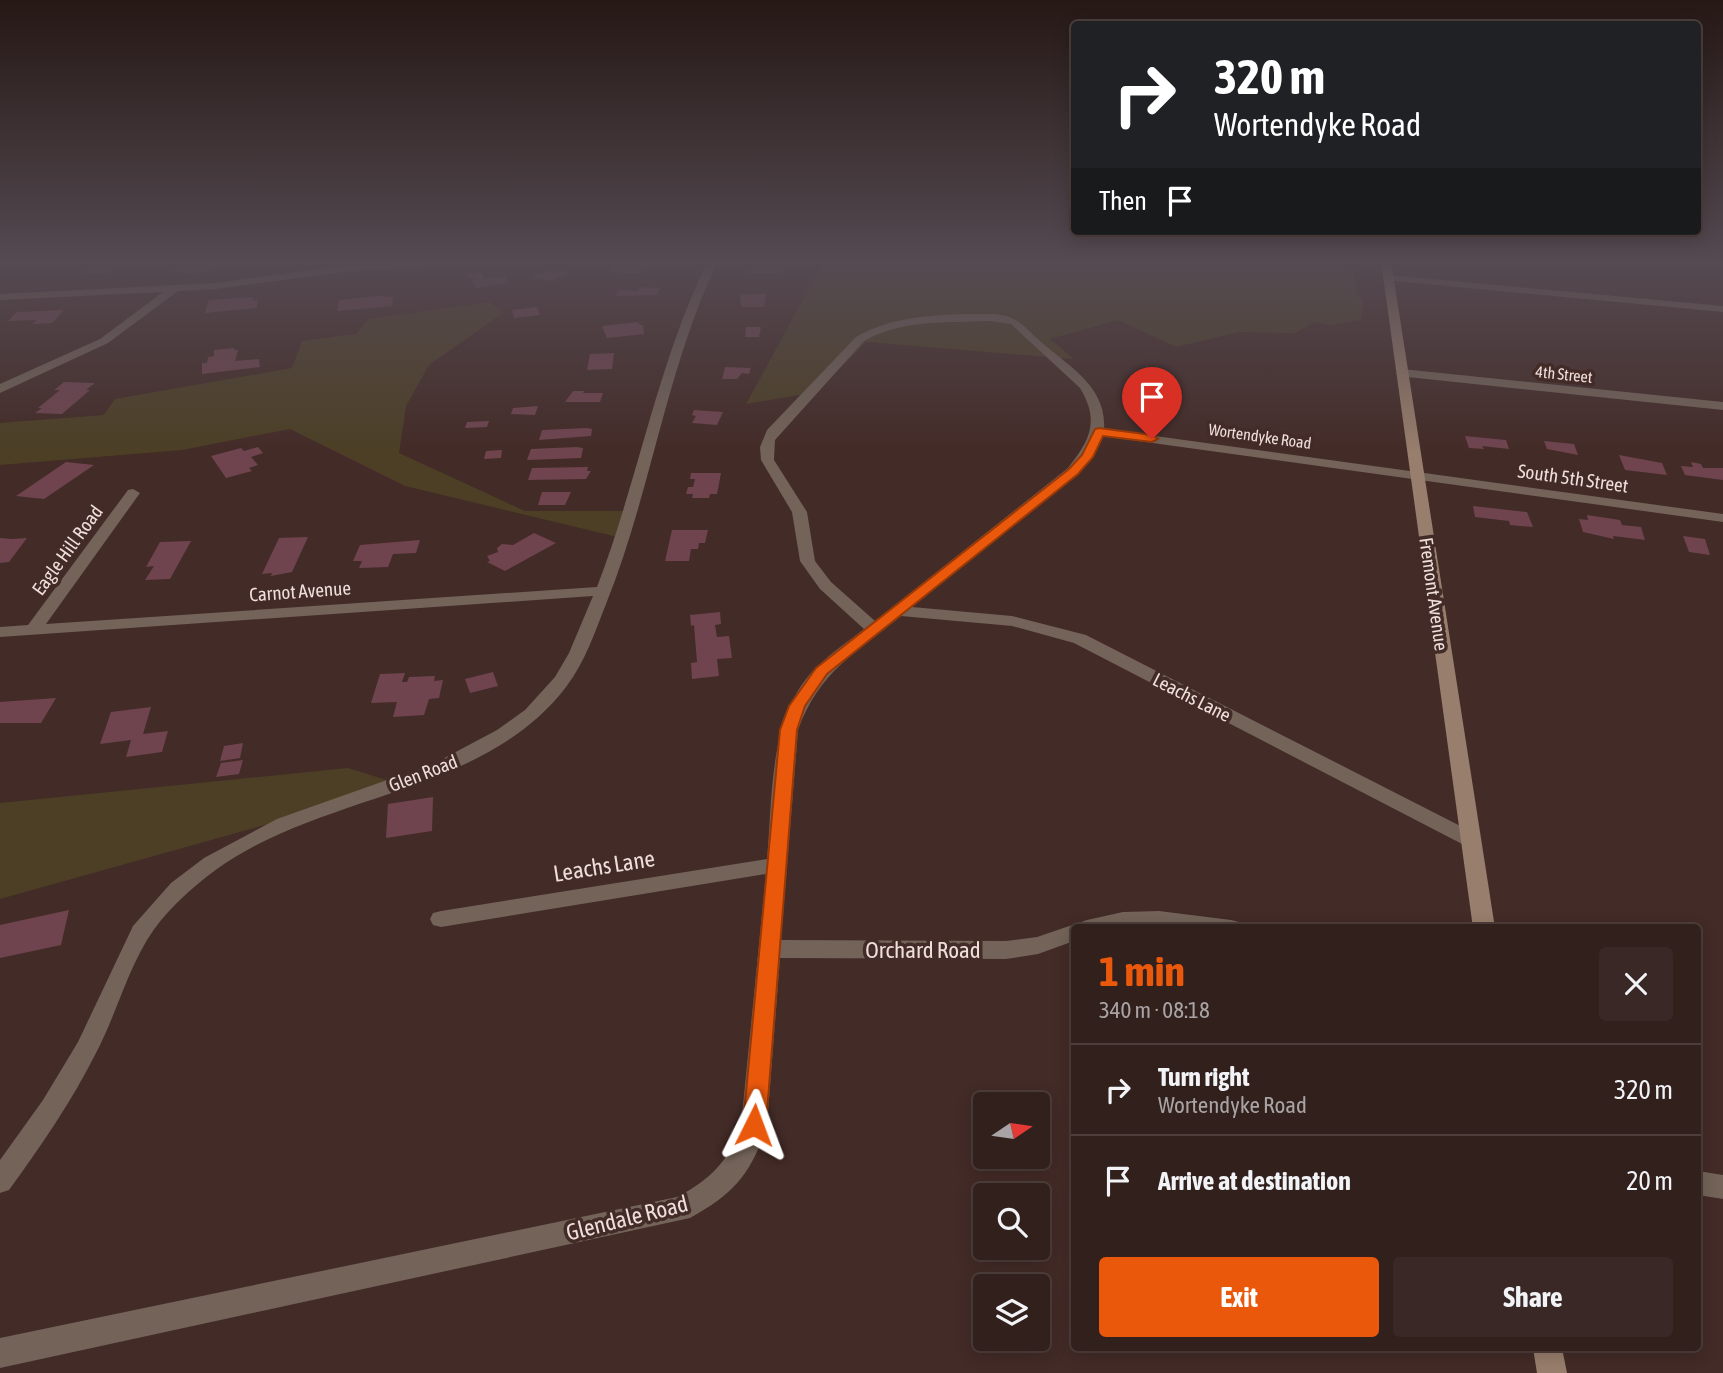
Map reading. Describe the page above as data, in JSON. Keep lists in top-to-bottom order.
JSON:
{
  "streets": {
    "street": [
      "4th Street",
      "Wortendyke Road",
      "South 5th Street",
      "Eagle Hill Road",
      "Carnot Avenue",
      "Fremont Avenue",
      "Leachs Lane",
      "Glen Road",
      "Orchard Road",
      "Glendale Road"
    ]
  },
  "crossings": [
    ["4th Street", "Fremont Avenue"],
    ["Wortendyke Road", "South 5th Street"],
    ["Wortendyke Road", "Fremont Avenue"],
    ["Wortendyke Road", "Glendale Road"],
    ["South 5th Street", "Fremont Avenue"],
    ["Eagle Hill Road", "Carnot Avenue"],
    ["Carnot Avenue", "Glen Road"],
    ["Fremont Avenue", "Leachs Lane"],
    ["Leachs Lane", "Glendale Road"],
    ["Orchard Road", "Glendale Road"]
  ],
  "north": "right",
  "page": {
    "turn": ["320 m", "Wortendyke Road"],
    "then": "Then",
    "heading": ["1 min", "340 m · 08:18"],
    "list": [
      {
        "name": "Turn right",
        "note": "Wortendyke Road",
        "value": "320 m"
      },
      {
        "name": "Arrive at destination",
        "value": "20 m"
      }
    ],
    "buttons": ["Exit", "Share"]
  }
}
